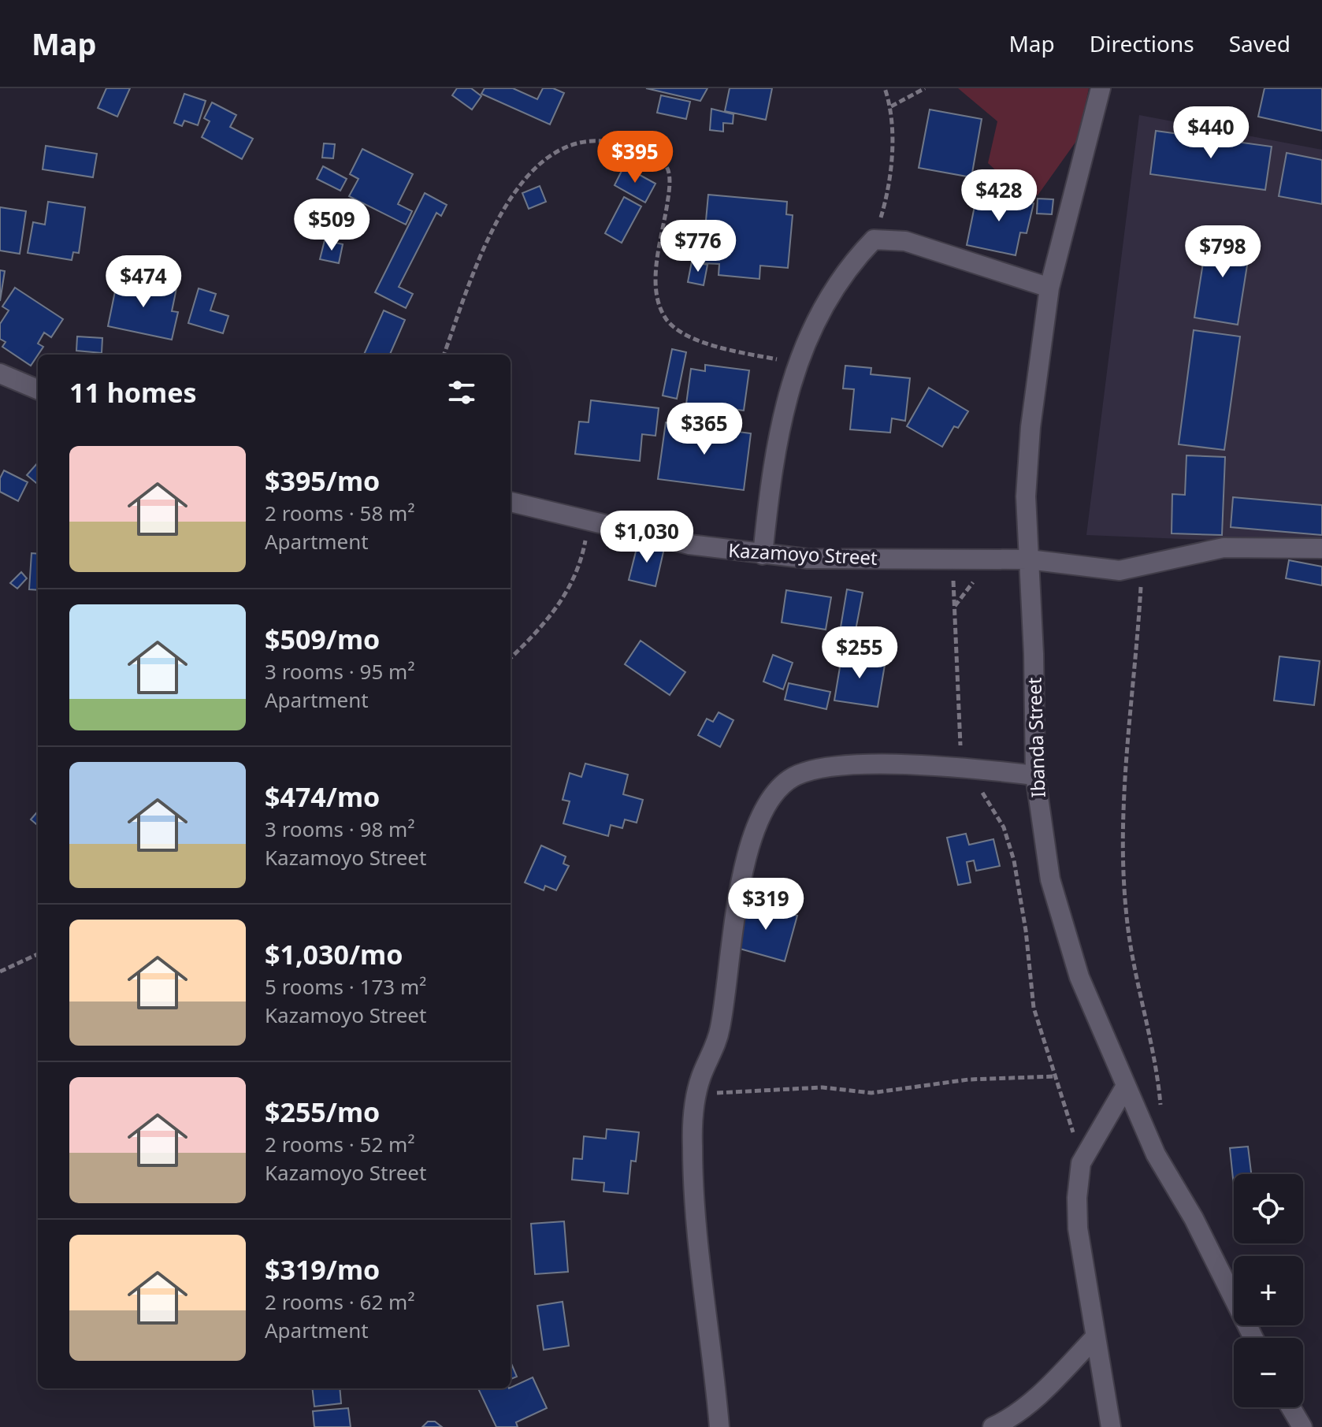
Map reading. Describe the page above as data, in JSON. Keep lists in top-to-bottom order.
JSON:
{
  "streets": {
    "street": ["Kazamoyo Street", "Ibanda Street"]
  },
  "crossings": [
    ["Kazamoyo Street", "Ibanda Street"]
  ],
  "page": {
    "header": "Map",
    "nav": ["Map", "Directions", "Saved"],
    "price": [
      "$440",
      "$395",
      "$428",
      "$509",
      "$776",
      "$798",
      "$474",
      "$365",
      "$1,030",
      "$255",
      "$319"
    ],
    "heading": "11 homes",
    "list": [
      {
        "name": "$395/mo",
        "note": "2 rooms · 58 m² · Apartment"
      },
      {
        "name": "$509/mo",
        "note": "3 rooms · 95 m² · Apartment"
      },
      {
        "name": "$474/mo",
        "note": "3 rooms · 98 m² · Kazamoyo Street"
      },
      {
        "name": "$1,030/mo",
        "note": "5 rooms · 173 m² · Kazamoyo Street"
      },
      {
        "name": "$255/mo",
        "note": "2 rooms · 52 m² · Kazamoyo Street"
      },
      {
        "name": "$319/mo",
        "note": "2 rooms · 62 m² · Apartment"
      }
    ],
    "map_buttons": ["+", "−"]
  }
}
